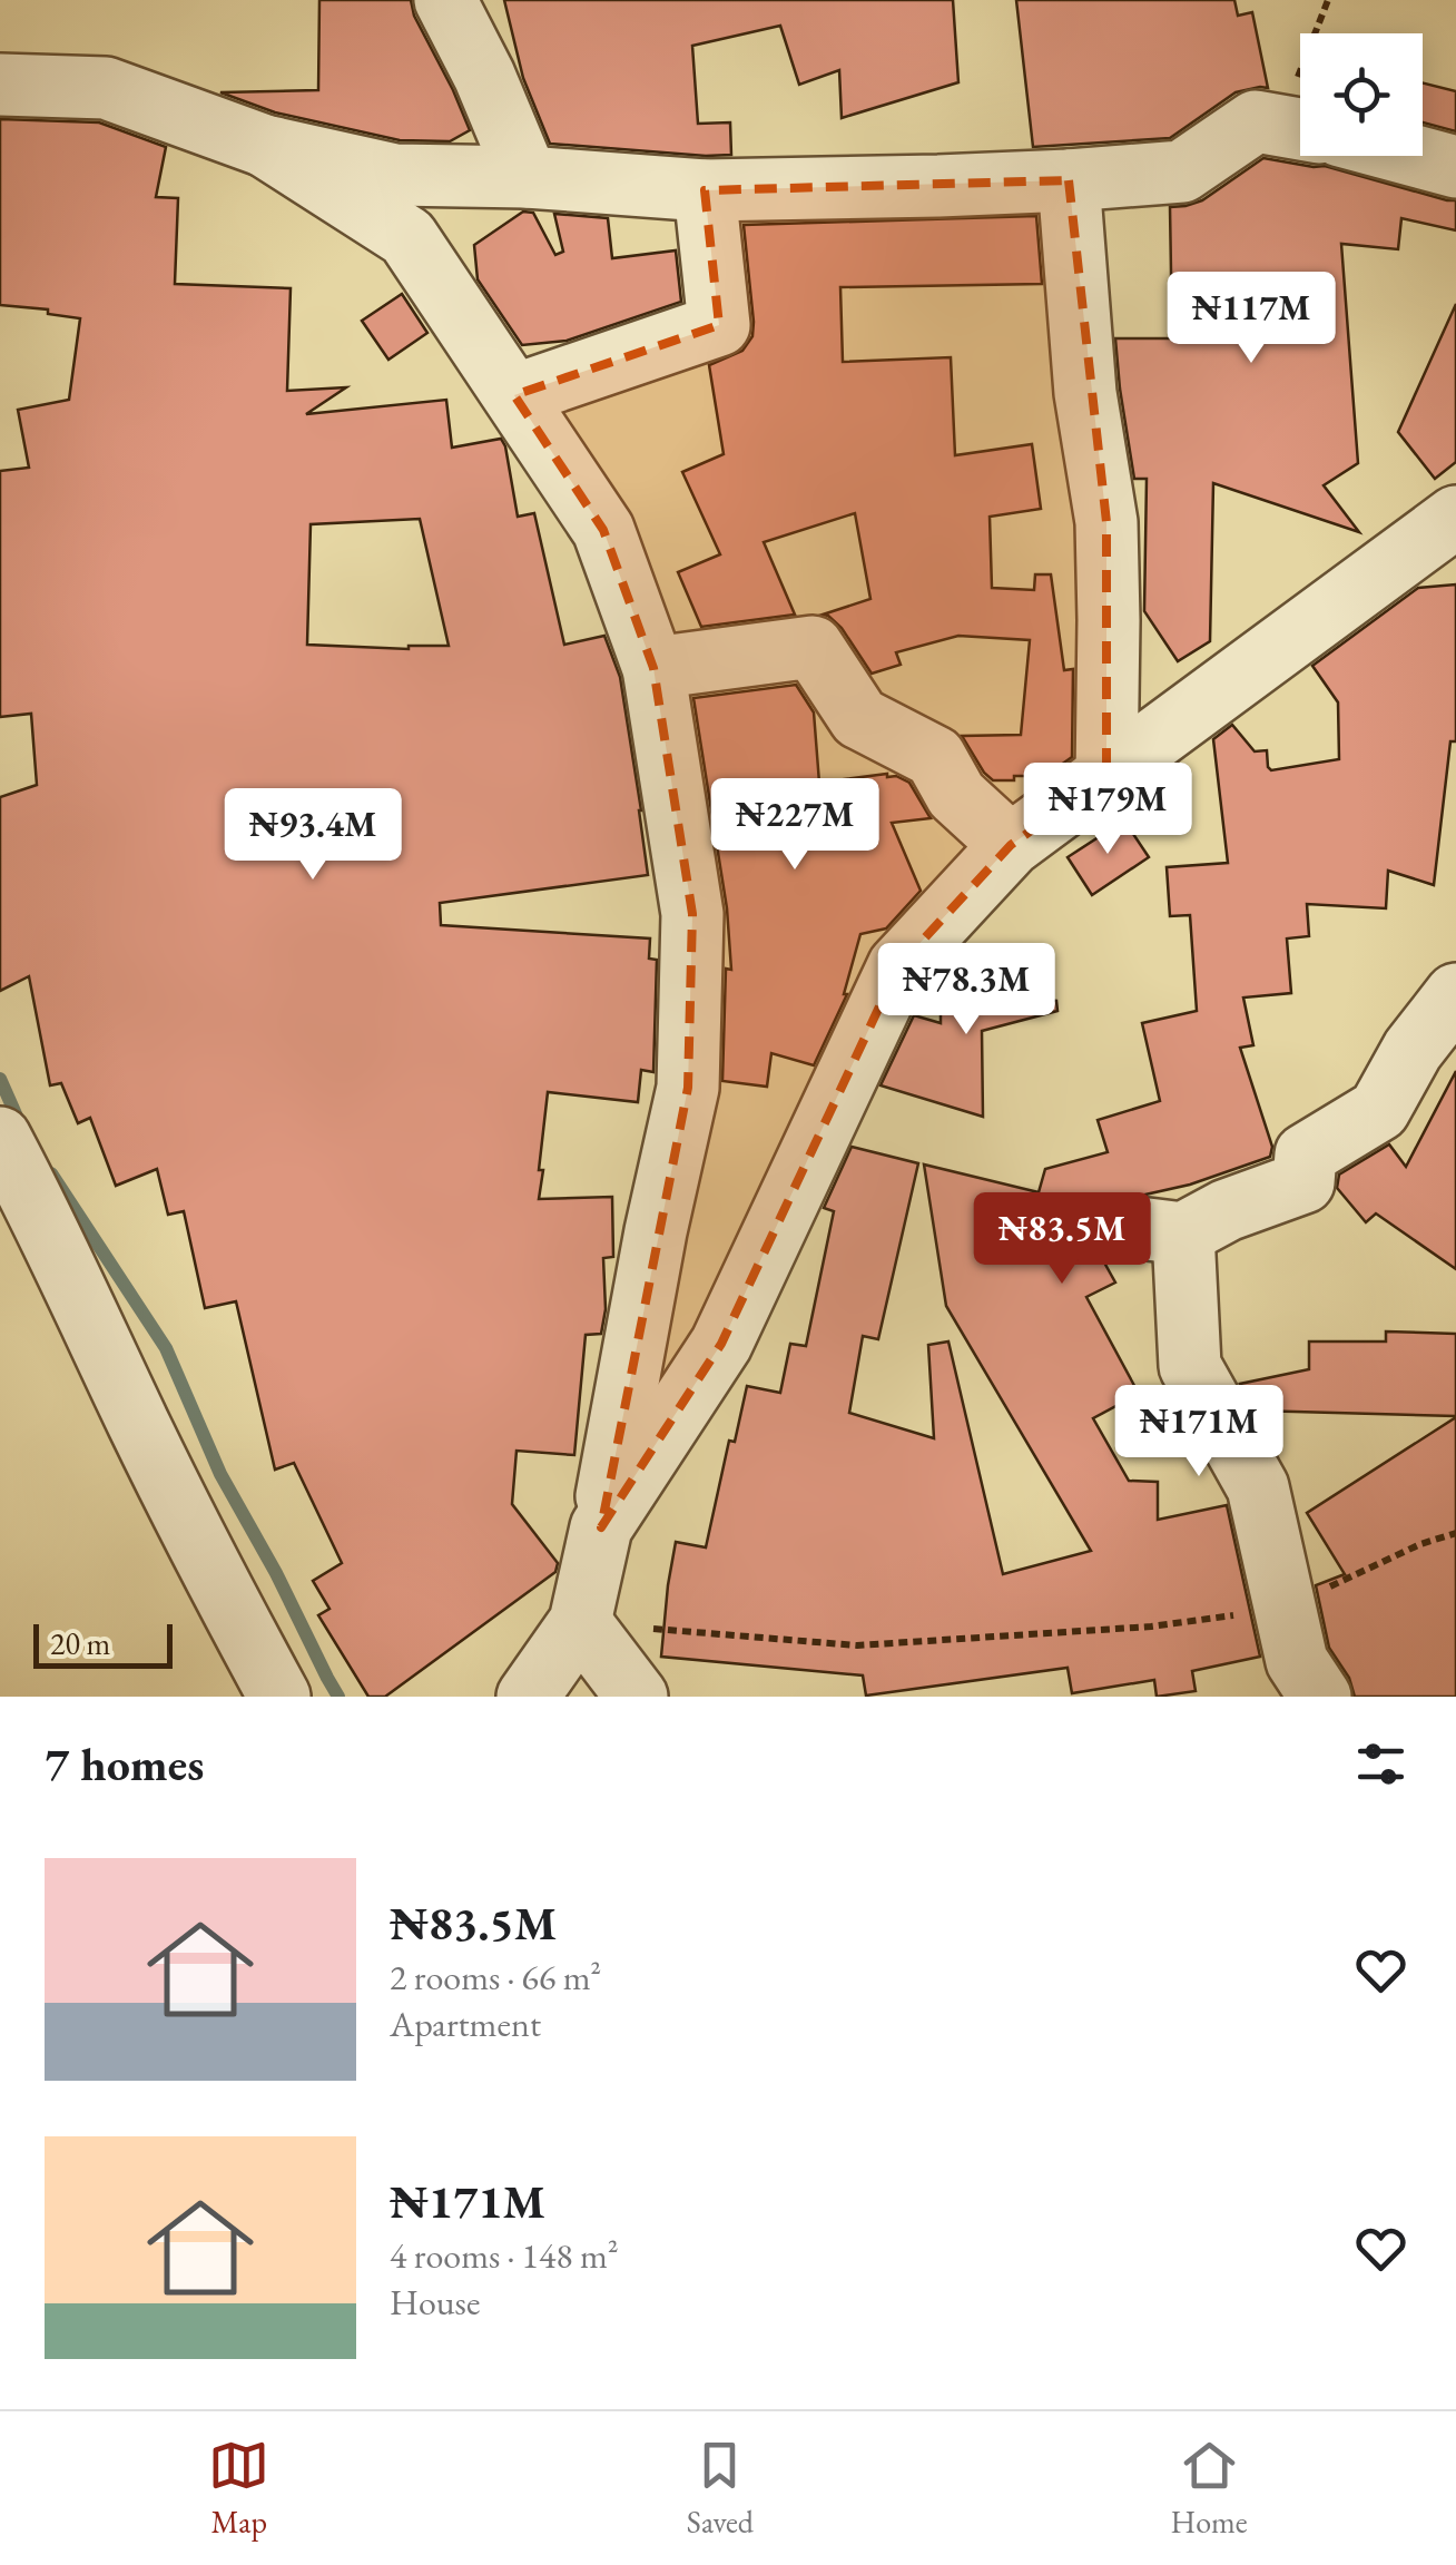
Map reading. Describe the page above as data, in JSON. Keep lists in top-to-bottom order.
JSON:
{
  "scale_bar": "20 m",
  "page": {
    "price": [
      "₦117M",
      "₦179M",
      "₦227M",
      "₦93.4M",
      "₦78.3M",
      "₦83.5M",
      "₦171M"
    ],
    "scale": "20 m",
    "heading": "7 homes",
    "list": [
      {
        "name": "₦83.5M",
        "note": "2 rooms · 66 m² · Apartment"
      },
      {
        "name": "₦171M",
        "note": "4 rooms · 148 m² · House"
      }
    ],
    "tabs": ["Map", "Saved", "Home"]
  }
}
